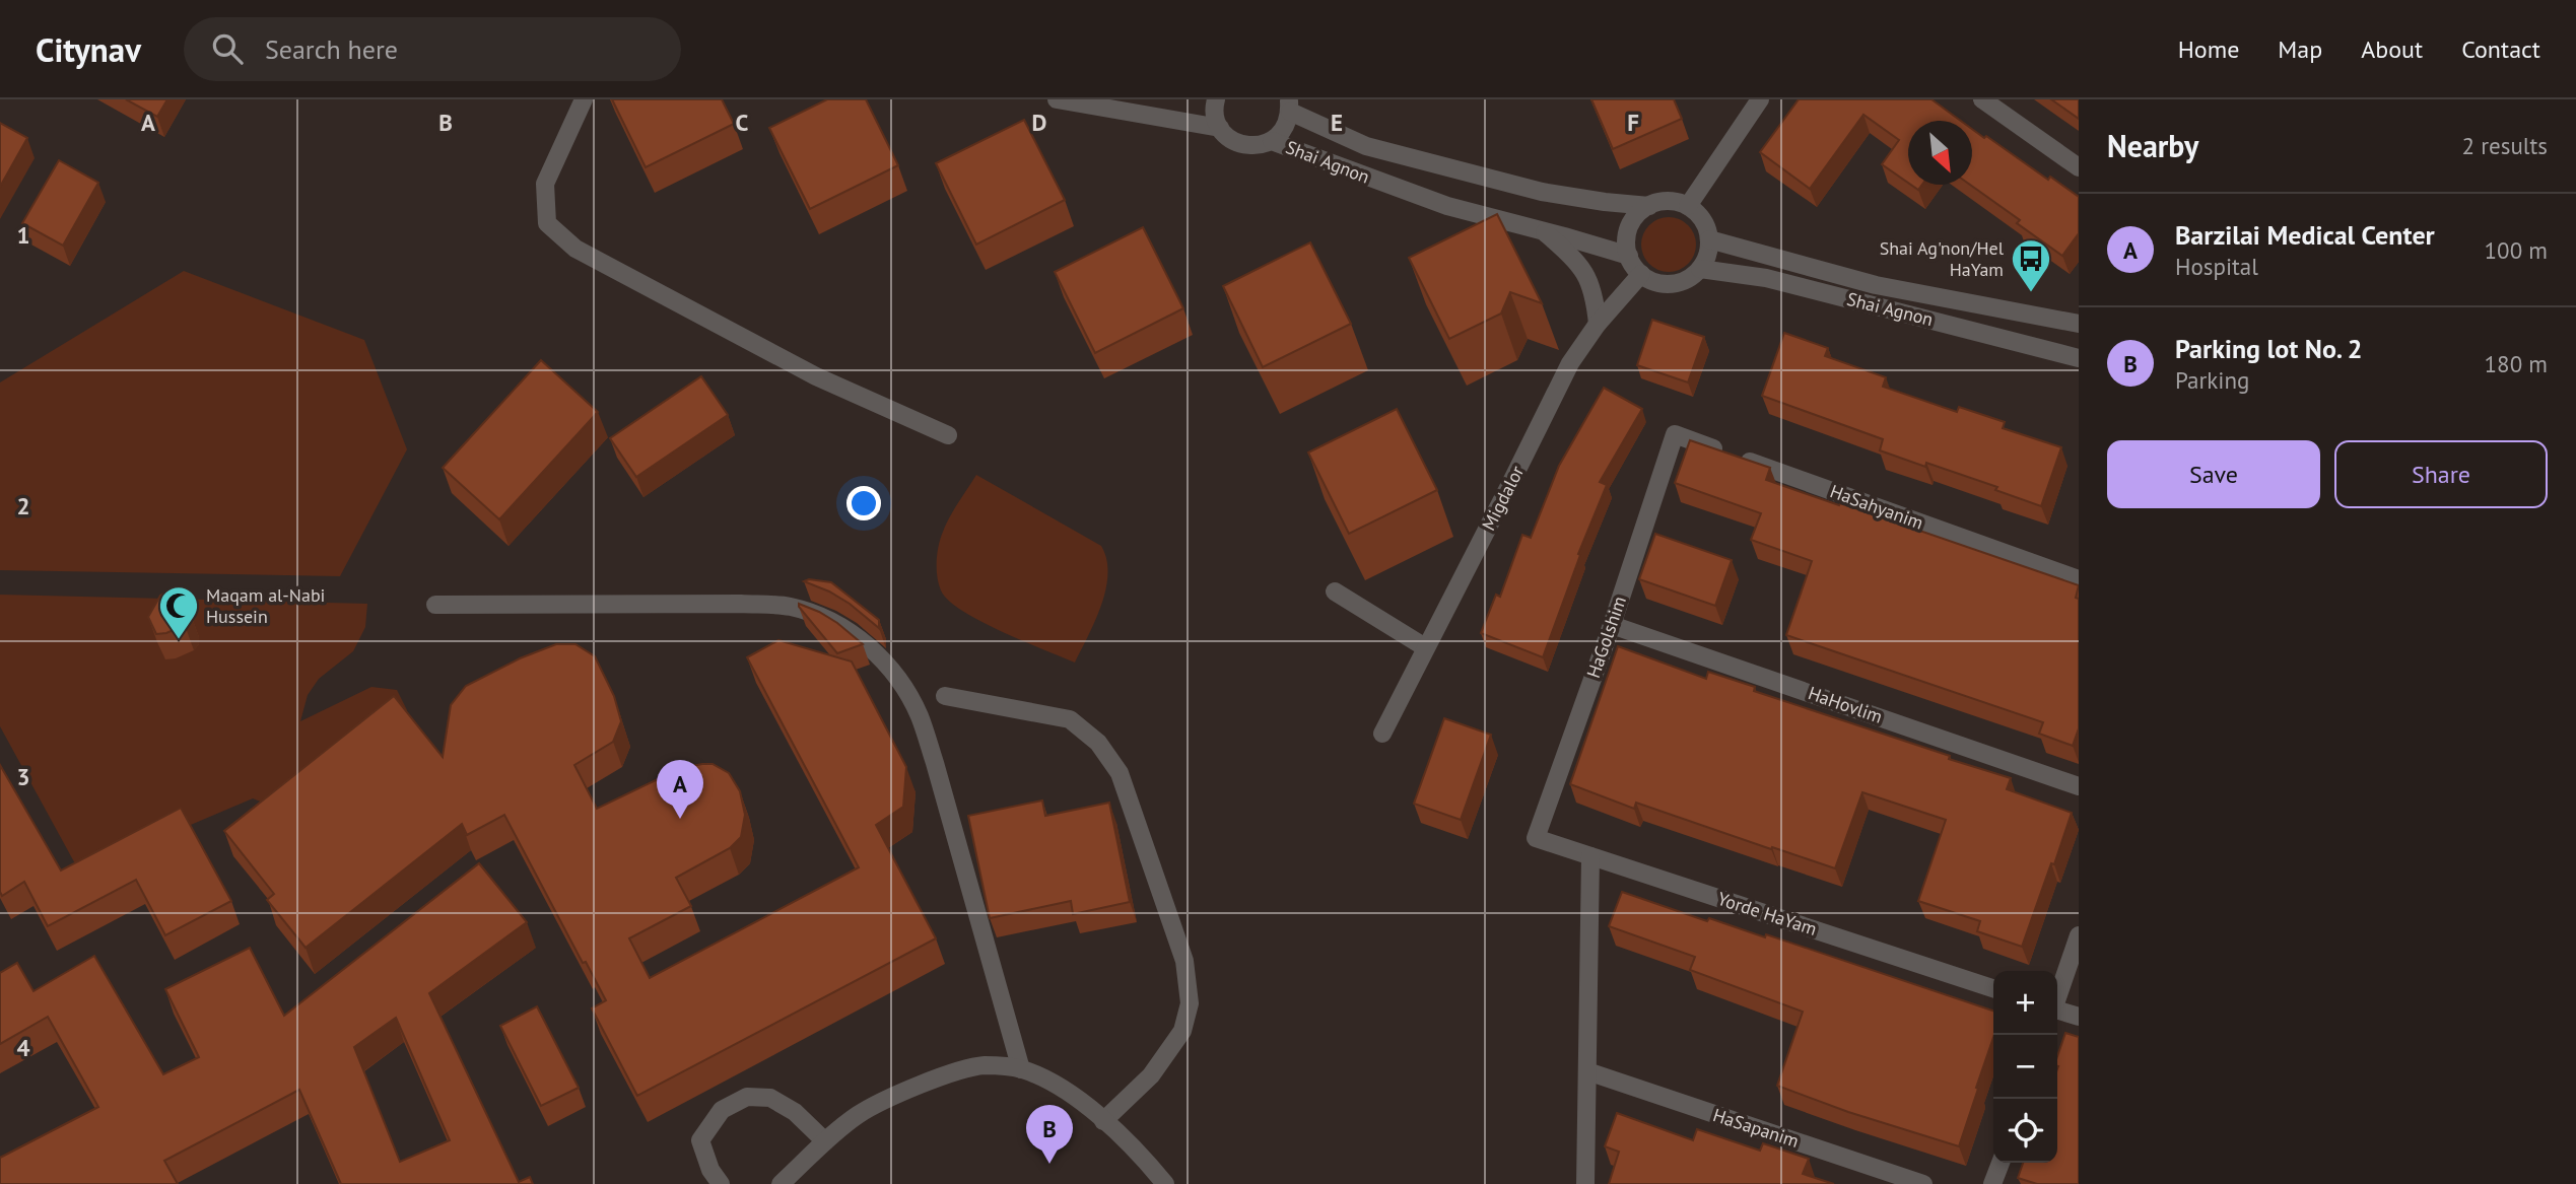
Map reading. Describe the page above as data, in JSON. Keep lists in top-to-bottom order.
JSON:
{
  "streets": {
    "street": [
      "Shai Agnon",
      "Migdalor",
      "HaSahyanim",
      "HaGolshim",
      "HaHovlim",
      "Yorde HaYam",
      "HaSapanim"
    ]
  },
  "crossings": [
    ["Shai Agnon", "Migdalor"],
    ["HaSahyanim", "HaGolshim"],
    ["HaGolshim", "HaHovlim"],
    ["HaGolshim", "Yorde HaYam"]
  ],
  "places": {
    "bus stop": ["Shai Ag'non/Hel HaYam"],
    "mosque": ["Maqam al-Nabi Hussein"]
  },
  "north": "bottom right",
  "page": {
    "header": "Citynav",
    "search": "Search here",
    "nav": [
      "Home",
      "Map",
      "About",
      "Contact"
    ],
    "heading": ["Nearby", "2 results"],
    "list": [
      {
        "mark": "A",
        "name": "Barzilai Medical Center",
        "note": "Hospital",
        "value": "100 m"
      },
      {
        "mark": "B",
        "name": "Parking lot No. 2",
        "note": "Parking",
        "value": "180 m"
      }
    ],
    "buttons": ["Save", "Share"],
    "pins": ["A", "B"],
    "map_buttons": ["+", "−"]
  },
  "grid": {
    "columns": [
      "A",
      "B",
      "C",
      "D",
      "E",
      "F"
    ],
    "rows": [
      "1",
      "2",
      "3",
      "4"
    ]
  }
}
